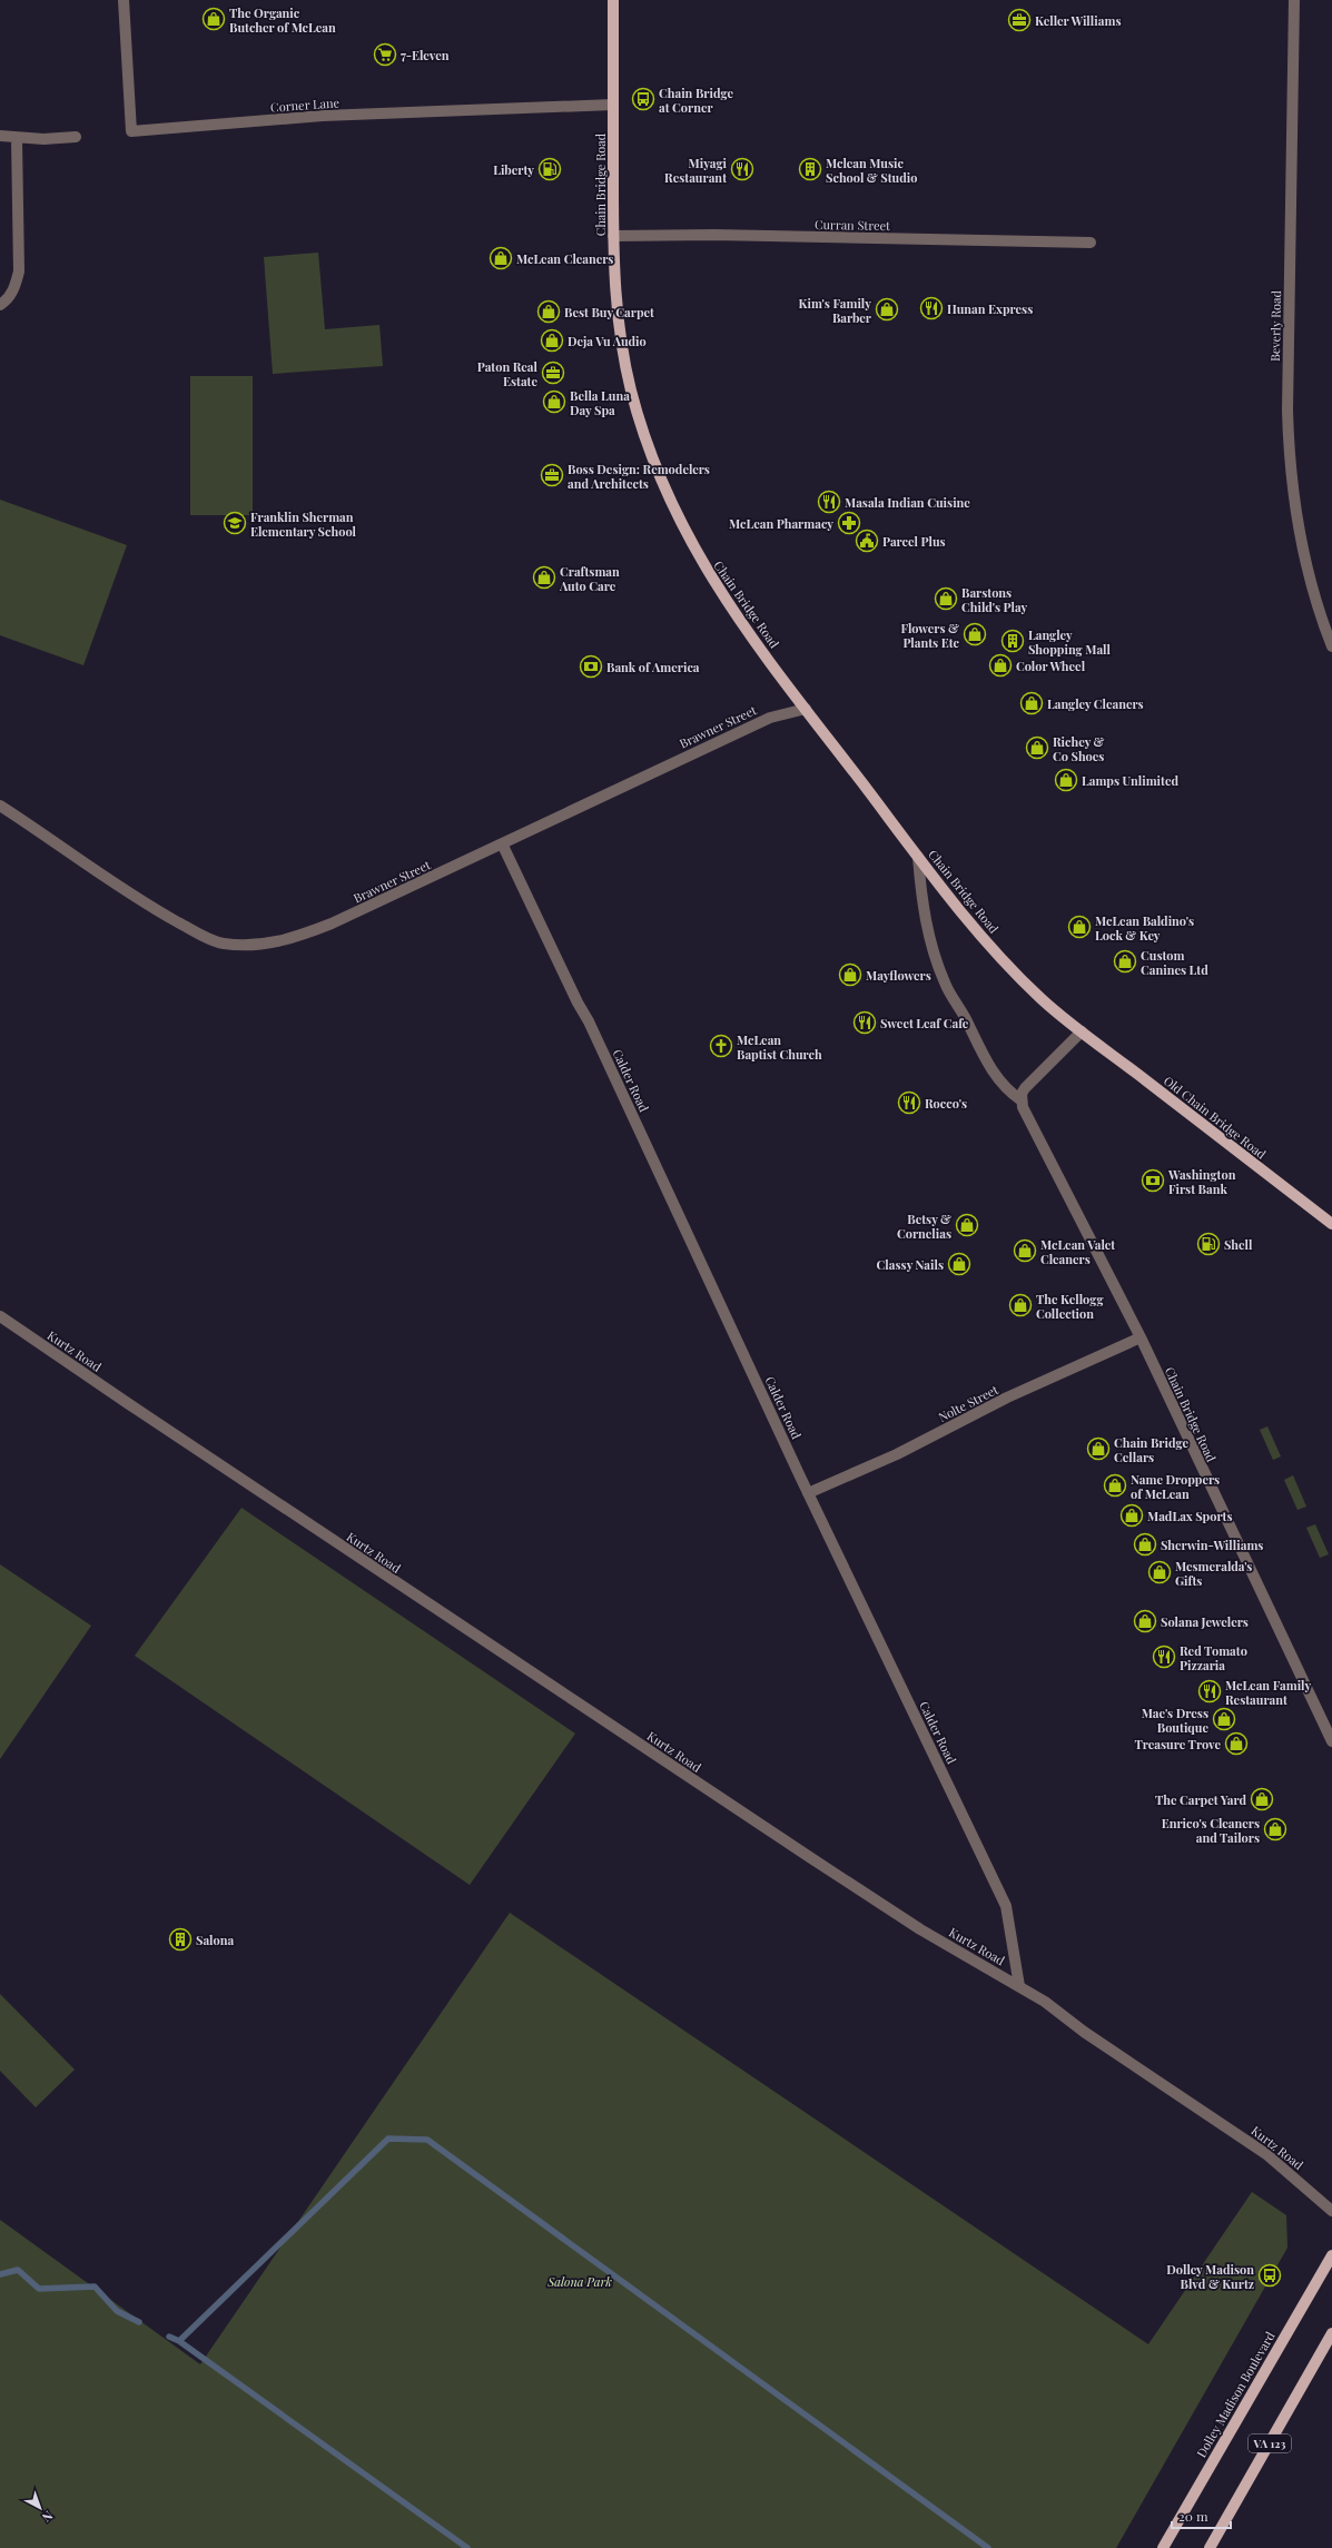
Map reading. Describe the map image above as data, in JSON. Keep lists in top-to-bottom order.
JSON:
{
  "streets": {
    "main road": [
      "Chain Bridge Road",
      "Old Chain Bridge Road",
      "Dolley Madison Boulevard",
      "VA 123"
    ],
    "street": [
      "Corner Lane",
      "Curran Street",
      "Beverly Road",
      "Brawner Street",
      "Calder Road",
      "Kurtz Road",
      "Nolte Street"
    ]
  },
  "crossings": [
    ["Corner Lane", "Chain Bridge Road"],
    ["Chain Bridge Road", "Curran Street"],
    ["Chain Bridge Road", "Brawner Street"],
    ["Chain Bridge Road", "Old Chain Bridge Road"],
    ["Chain Bridge Road", "Nolte Street"],
    ["Brawner Street", "Calder Road"],
    ["Calder Road", "Kurtz Road"],
    ["Calder Road", "Nolte Street"]
  ],
  "parks": ["Salona Park"],
  "places": {
    "shop": [
      "The Organic Butcher of McLean",
      "McLean Cleaners",
      "Kim's Family Barber",
      "Best Buy Carpet",
      "Deja Vu Audio",
      "Bella Luna Day Spa",
      "Craftsman Auto Care",
      "Barstons Child's Play",
      "Flowers & Plants Etc",
      "Color Wheel",
      "Langley Cleaners",
      "Richey & Co Shoes",
      "Lamps Unlimited",
      "McLean Baldino's Lock & Key",
      "Custom Canines Ltd",
      "Mayflowers",
      "Betsy & Cornelias",
      "McLean Valet Cleaners",
      "Classy Nails",
      "The Kellogg Collection",
      "Chain Bridge Cellars",
      "Name Droppers of McLean",
      "MadLax Sports",
      "Sherwin-Williams",
      "Mesmeralda's Gifts",
      "Solana Jewelers",
      "Mae's Dress Boutique",
      "Treasure Trove",
      "The Carpet Yard",
      "Enrico's Cleaners and Tailors"
    ],
    "office": ["Keller Williams", "Paton Real Estate", "Boss Design: Remodelers and Architects"],
    "supermarket": ["7-Eleven"],
    "bus stop": ["Chain Bridge at Corner", "Dolley Madison Blvd & Kurtz"],
    "fuel station": ["Liberty", "Shell"],
    "restaurant": [
      "Miyagi Restaurant",
      "Hunan Express",
      "Masala Indian Cuisine",
      "Sweet Leaf Cafe",
      "Rocco's",
      "Red Tomato Pizzaria",
      "McLean Family Restaurant"
    ],
    "building": ["Mclean Music School & Studio", "Langley Shopping Mall", "Salona"],
    "school or university": ["Franklin Sherman Elementary School"],
    "pharmacy": ["McLean Pharmacy"],
    "public building": ["Parcel Plus"],
    "bank": ["Bank of America", "Washington First Bank"],
    "church": ["McLean Baptist Church"]
  },
  "scale_bar": "20 m",
  "north": "bottom right"
}
